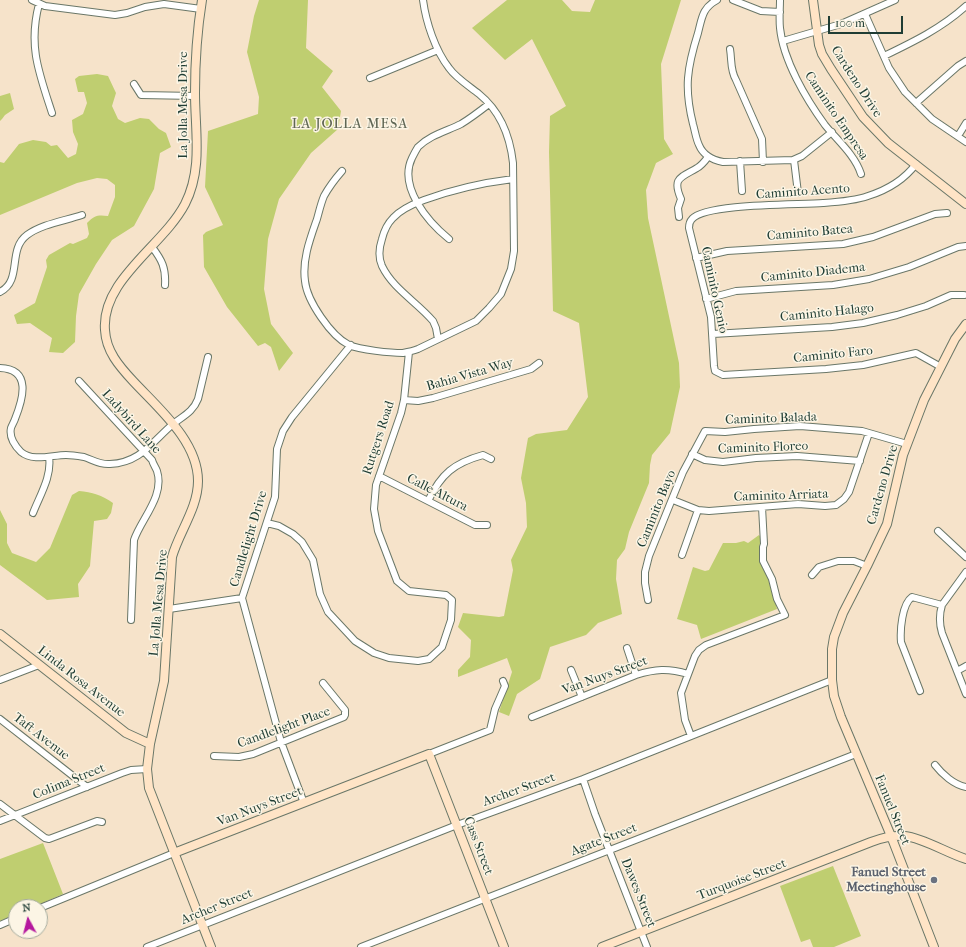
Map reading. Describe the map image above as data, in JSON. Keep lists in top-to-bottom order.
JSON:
{
  "streets": {
    "street": [
      "Cardeno Drive",
      "La Jolla Mesa Drive",
      "Caminito Empresa",
      "Caminito Acento",
      "Caminito Batea",
      "Caminito Diadema",
      "Caminito Genio",
      "Caminito Halago",
      "Caminito Faro",
      "Bahia Vista Way",
      "Caminito Balada",
      "Ladybird Lane",
      "Rutgers Road",
      "Caminito Floreo",
      "Calle Altura",
      "Caminito Arriata",
      "Caminito Bayo",
      "Candlelight Drive",
      "Van Nuys Street",
      "Linda Rosa Avenue",
      "Candlelight Place",
      "Taft Avenue",
      "Colima Street",
      "Archer Street",
      "Fanuel Street",
      "Agate Street",
      "Cass Street",
      "Turquoise Street",
      "Dawes Street"
    ]
  },
  "crossings": [
    ["Cardeno Drive", "Caminito Acento"],
    ["Cardeno Drive", "Caminito Faro"],
    ["Cardeno Drive", "Caminito Balada"],
    ["Cardeno Drive", "Archer Street"],
    ["Cardeno Drive", "Fanuel Street"],
    ["La Jolla Mesa Drive", "Van Nuys Street"],
    ["La Jolla Mesa Drive", "Linda Rosa Avenue"],
    ["La Jolla Mesa Drive", "Colima Street"],
    ["La Jolla Mesa Drive", "Archer Street"],
    ["Caminito Acento", "Caminito Genio"],
    ["Caminito Batea", "Caminito Genio"],
    ["Caminito Diadema", "Caminito Genio"],
    ["Caminito Genio", "Caminito Halago"],
    ["Caminito Genio", "Caminito Faro"],
    ["Bahia Vista Way", "Rutgers Road"],
    ["Caminito Balada", "Caminito Arriata"],
    ["Caminito Balada", "Caminito Bayo"],
    ["Rutgers Road", "Calle Altura"],
    ["Rutgers Road", "Candlelight Drive"],
    ["Caminito Floreo", "Caminito Arriata"],
    ["Caminito Floreo", "Caminito Bayo"],
    ["Caminito Arriata", "Caminito Bayo"],
    ["Candlelight Drive", "Van Nuys Street"],
    ["Candlelight Drive", "Candlelight Place"],
    ["Van Nuys Street", "Cass Street"],
    ["Taft Avenue", "Colima Street"],
    ["Archer Street", "Fanuel Street"],
    ["Archer Street", "Cass Street"],
    ["Archer Street", "Dawes Street"],
    ["Fanuel Street", "Agate Street"],
    ["Fanuel Street", "Turquoise Street"],
    ["Agate Street", "Cass Street"],
    ["Agate Street", "Dawes Street"],
    ["Turquoise Street", "Dawes Street"]
  ],
  "districts": ["LA JOLLA MESA"],
  "places": ["Fanuel Street Meetinghouse"],
  "scale_bar": "100 m",
  "north": "top"
}
